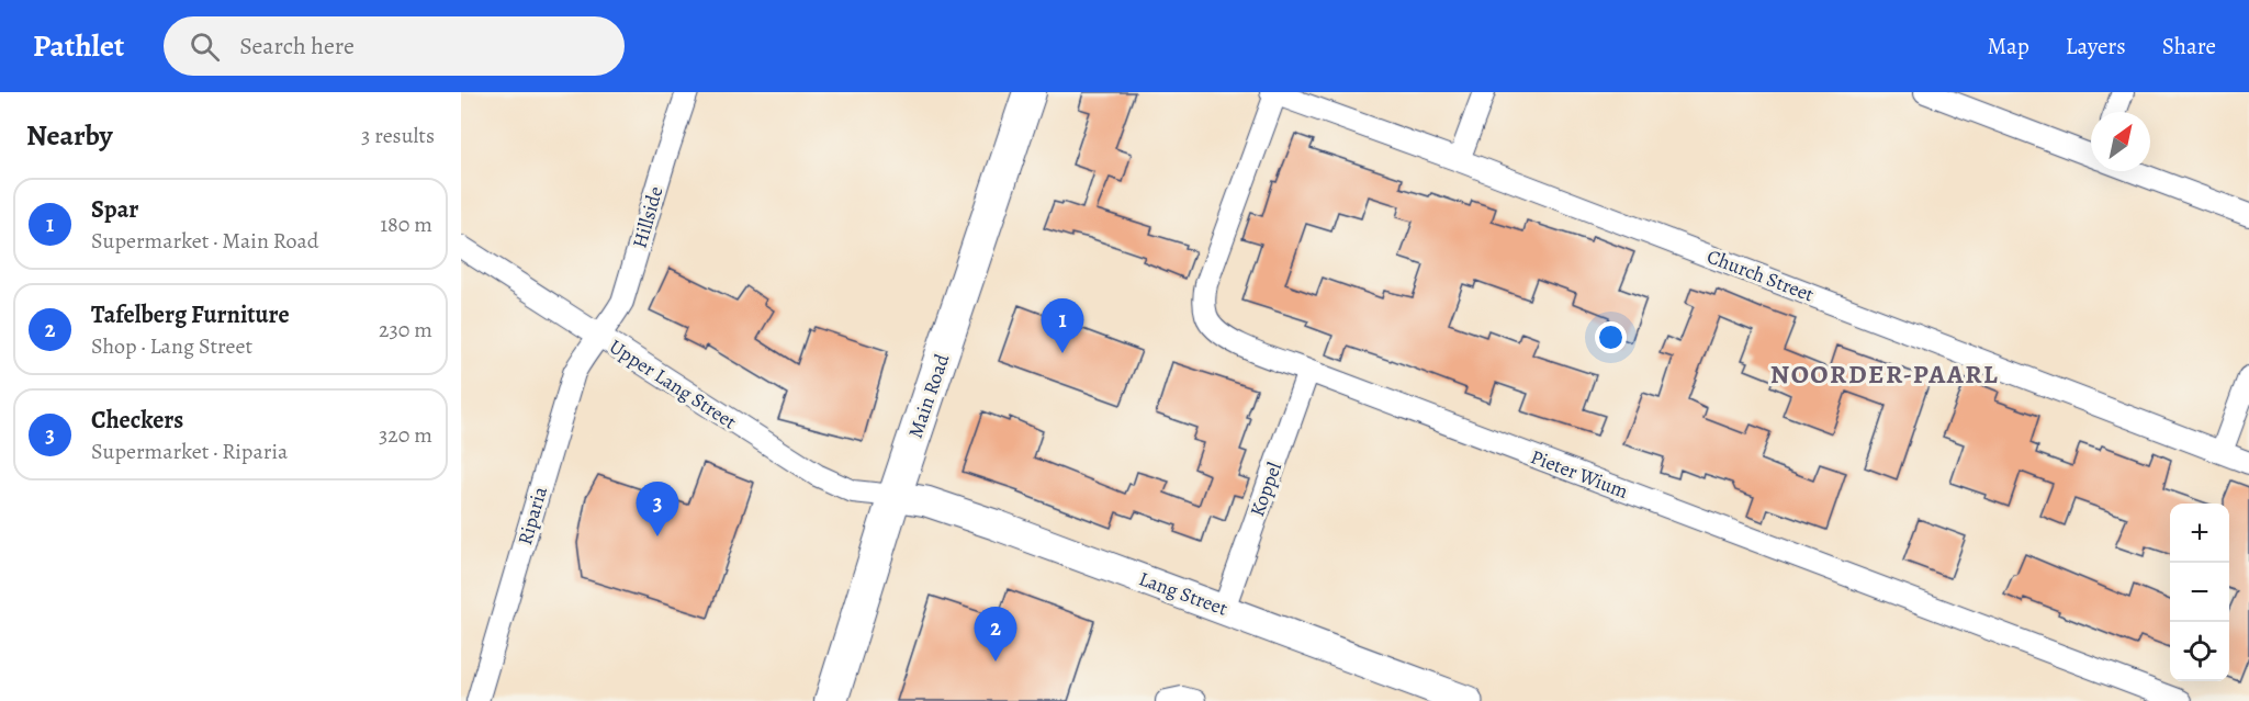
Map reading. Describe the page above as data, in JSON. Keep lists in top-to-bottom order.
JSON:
{
  "streets": {
    "main road": ["Main Road"],
    "street": [
      "Hillside",
      "Church Street",
      "Upper Lang Street",
      "Pieter Wium",
      "Koppel",
      "Riparia",
      "Lang Street"
    ]
  },
  "crossings": [
    ["Hillside", "Upper Lang Street"],
    ["Hillside", "Riparia"],
    ["Church Street", "Pieter Wium"],
    ["Upper Lang Street", "Main Road"],
    ["Upper Lang Street", "Riparia"],
    ["Upper Lang Street", "Lang Street"],
    ["Main Road", "Lang Street"],
    ["Pieter Wium", "Koppel"],
    ["Koppel", "Lang Street"]
  ],
  "districts": ["NOORDER-PAARL"],
  "north": "top right",
  "page": {
    "header": "Pathlet",
    "search": "Search here",
    "nav": ["Map", "Layers", "Share"],
    "heading": ["Nearby", "3 results"],
    "list": [
      {
        "mark": "1",
        "name": "Spar",
        "note": "Supermarket · Main Road",
        "value": "180 m"
      },
      {
        "mark": "2",
        "name": "Tafelberg Furniture",
        "note": "Shop · Lang Street",
        "value": "230 m"
      },
      {
        "mark": "3",
        "name": "Checkers",
        "note": "Supermarket · Riparia",
        "value": "320 m"
      }
    ],
    "pins": ["1", "3", "2"],
    "map_buttons": ["+", "−"]
  }
}
